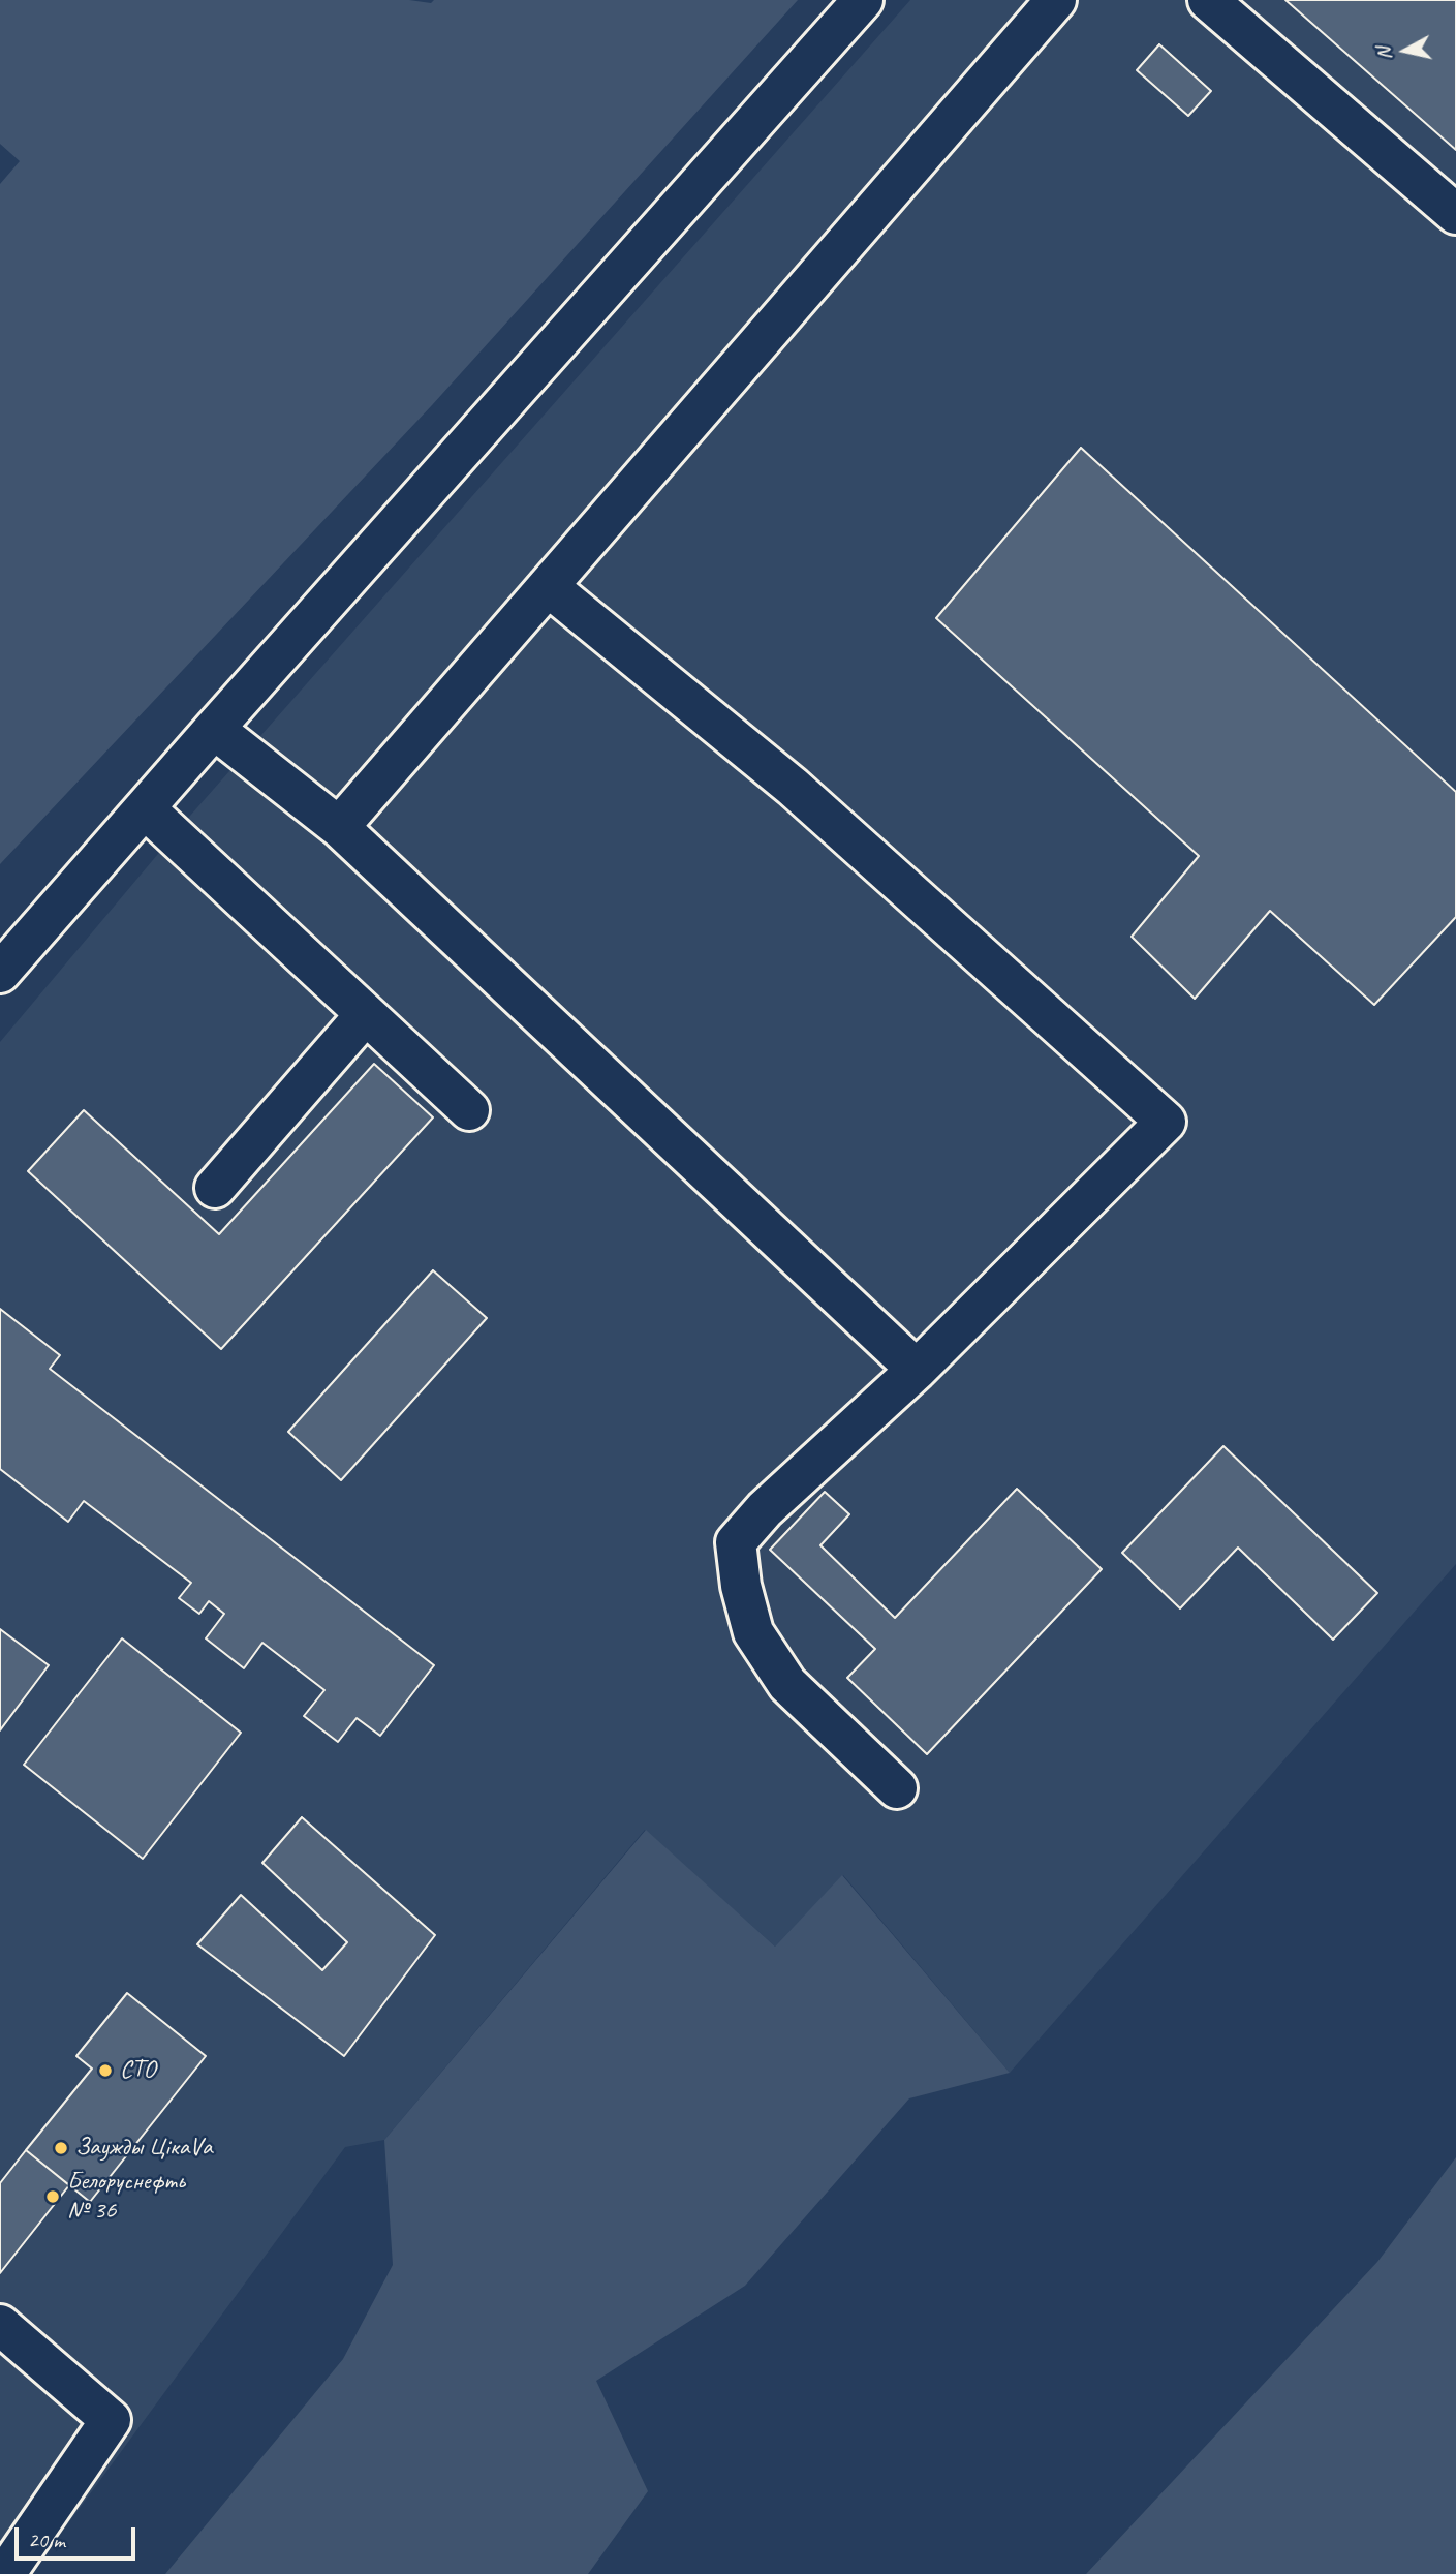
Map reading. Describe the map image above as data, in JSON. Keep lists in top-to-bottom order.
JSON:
{
  "places": ["СТО", "Заужды ЦікаVа", "Белоруснефть № 36"],
  "scale_bar": "20 m",
  "north": "left"
}
